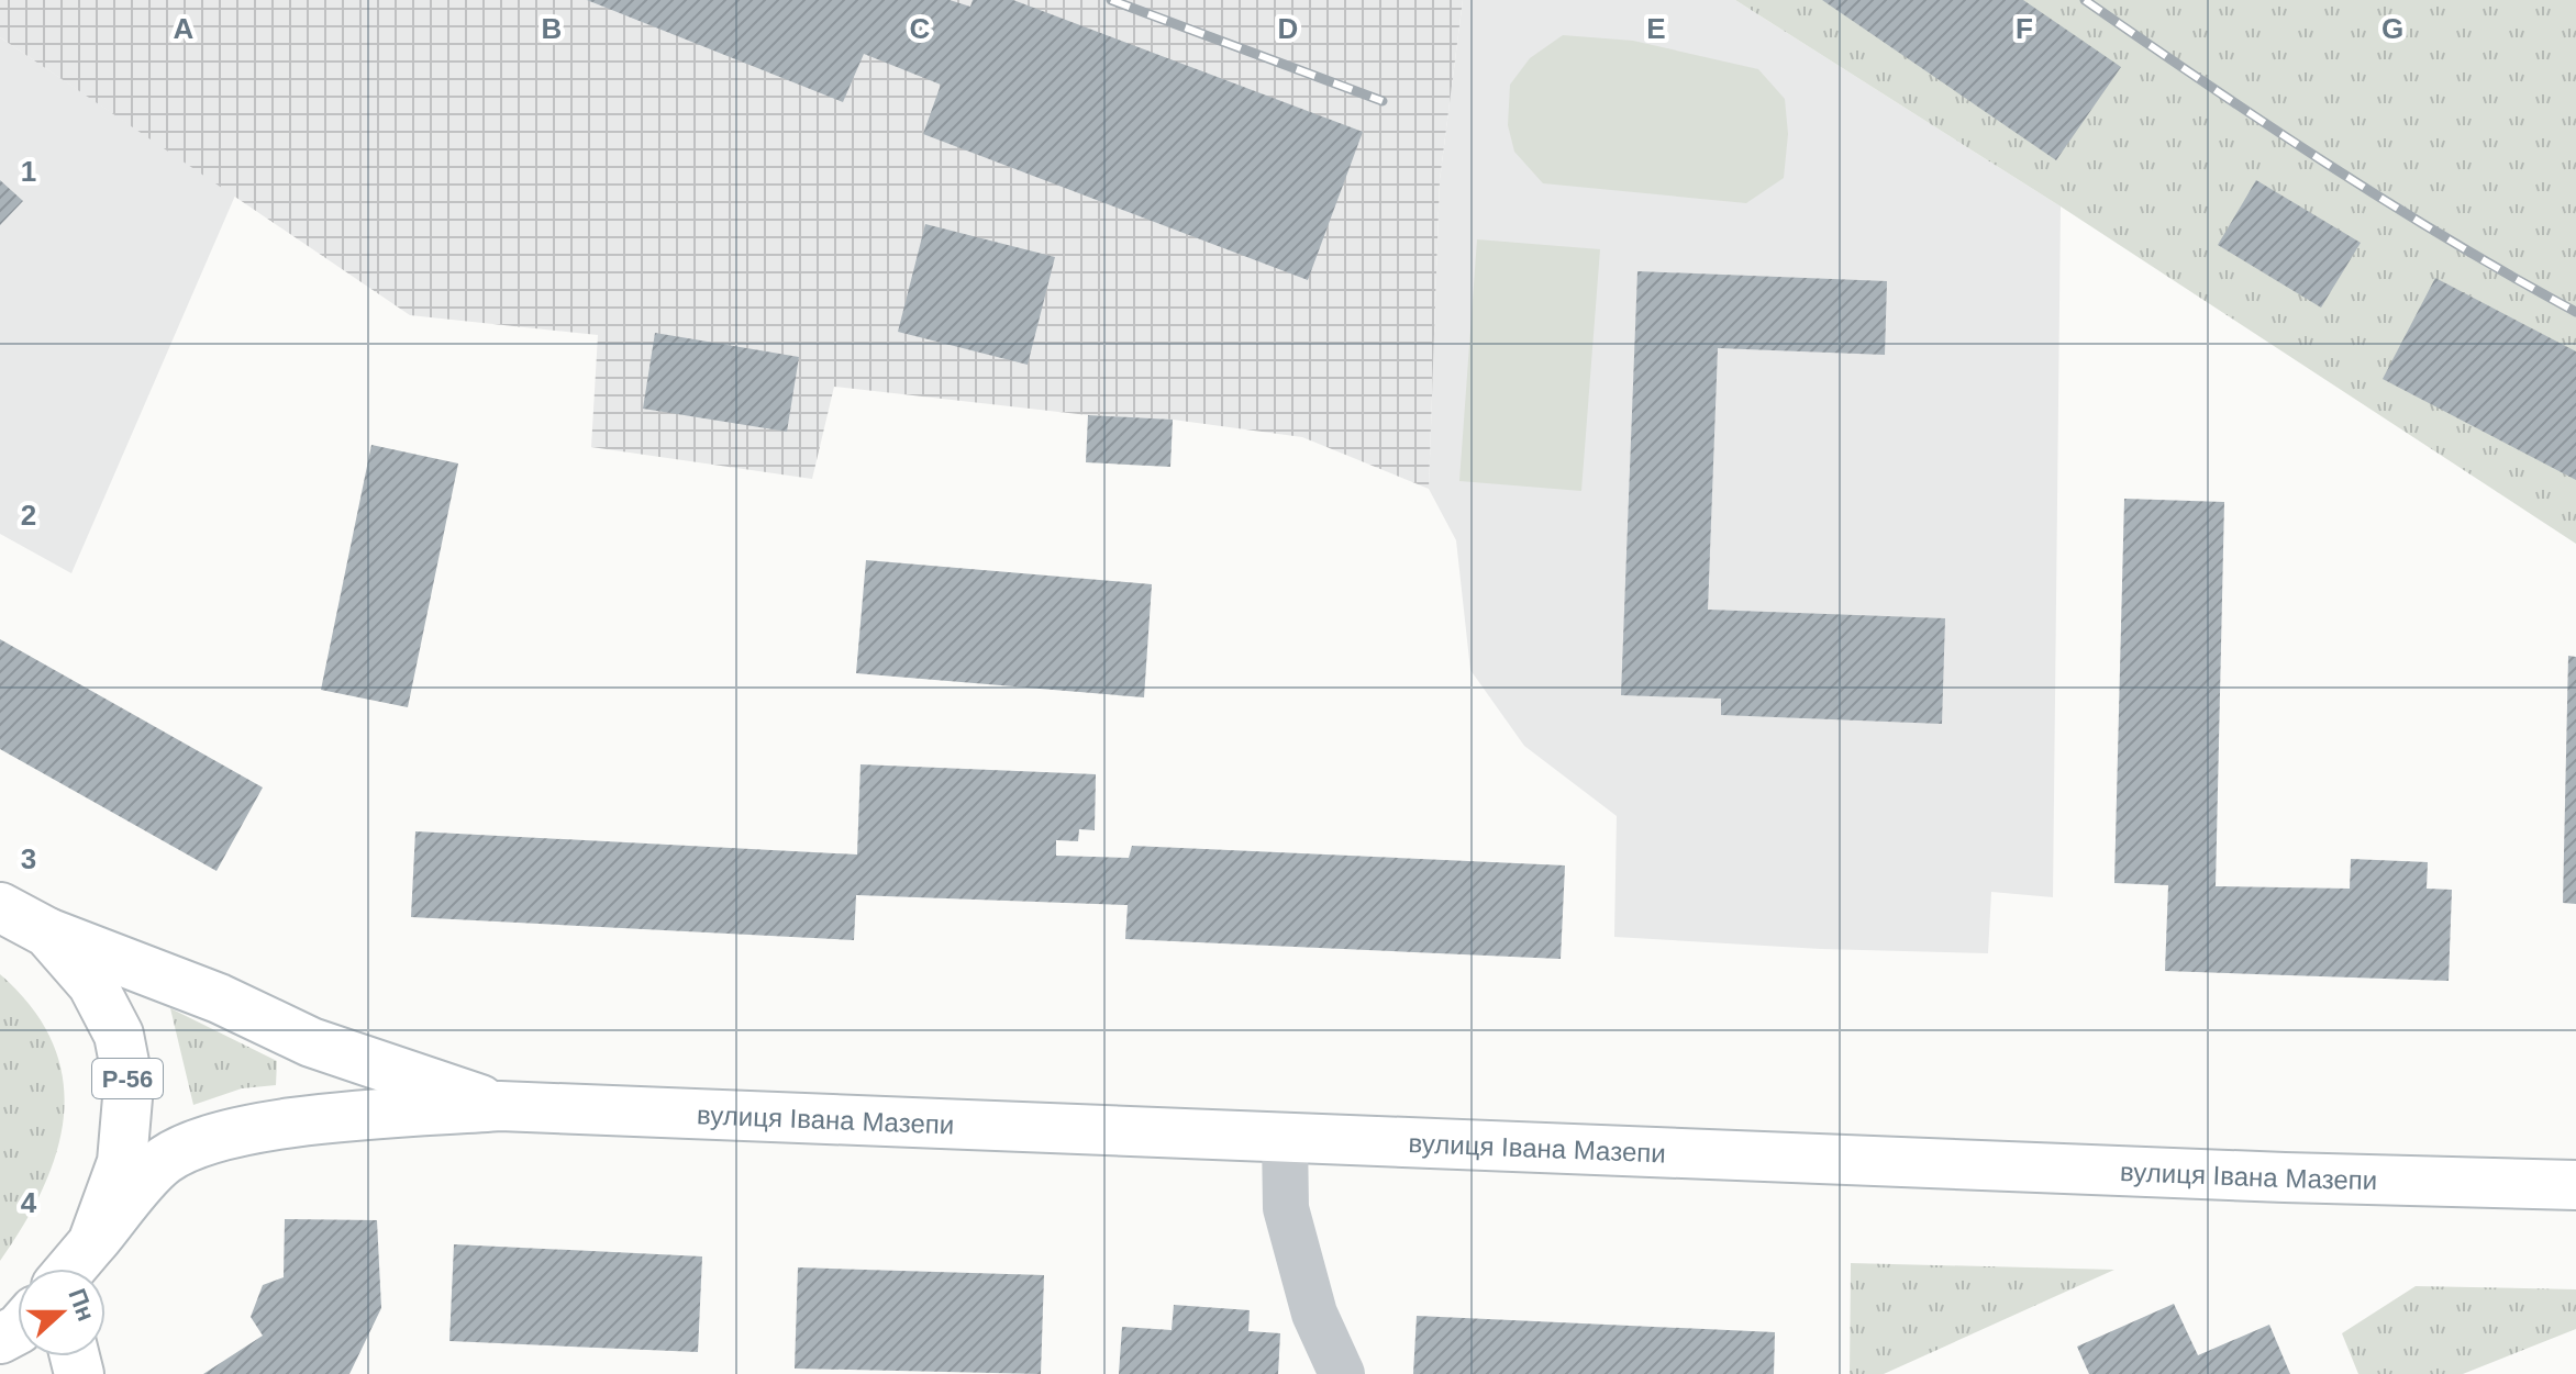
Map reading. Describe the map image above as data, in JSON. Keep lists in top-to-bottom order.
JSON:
{
  "streets": {
    "main road": ["Р-56", "вулиця Івана Мазепи"]
  },
  "crossings": [
    ["Р-56", "вулиця Івана Мазепи"]
  ],
  "north": "right",
  "grid": {
    "columns": [
      "A",
      "B",
      "C",
      "D",
      "E",
      "F",
      "G"
    ],
    "rows": [
      "1",
      "2",
      "3",
      "4"
    ]
  }
}
